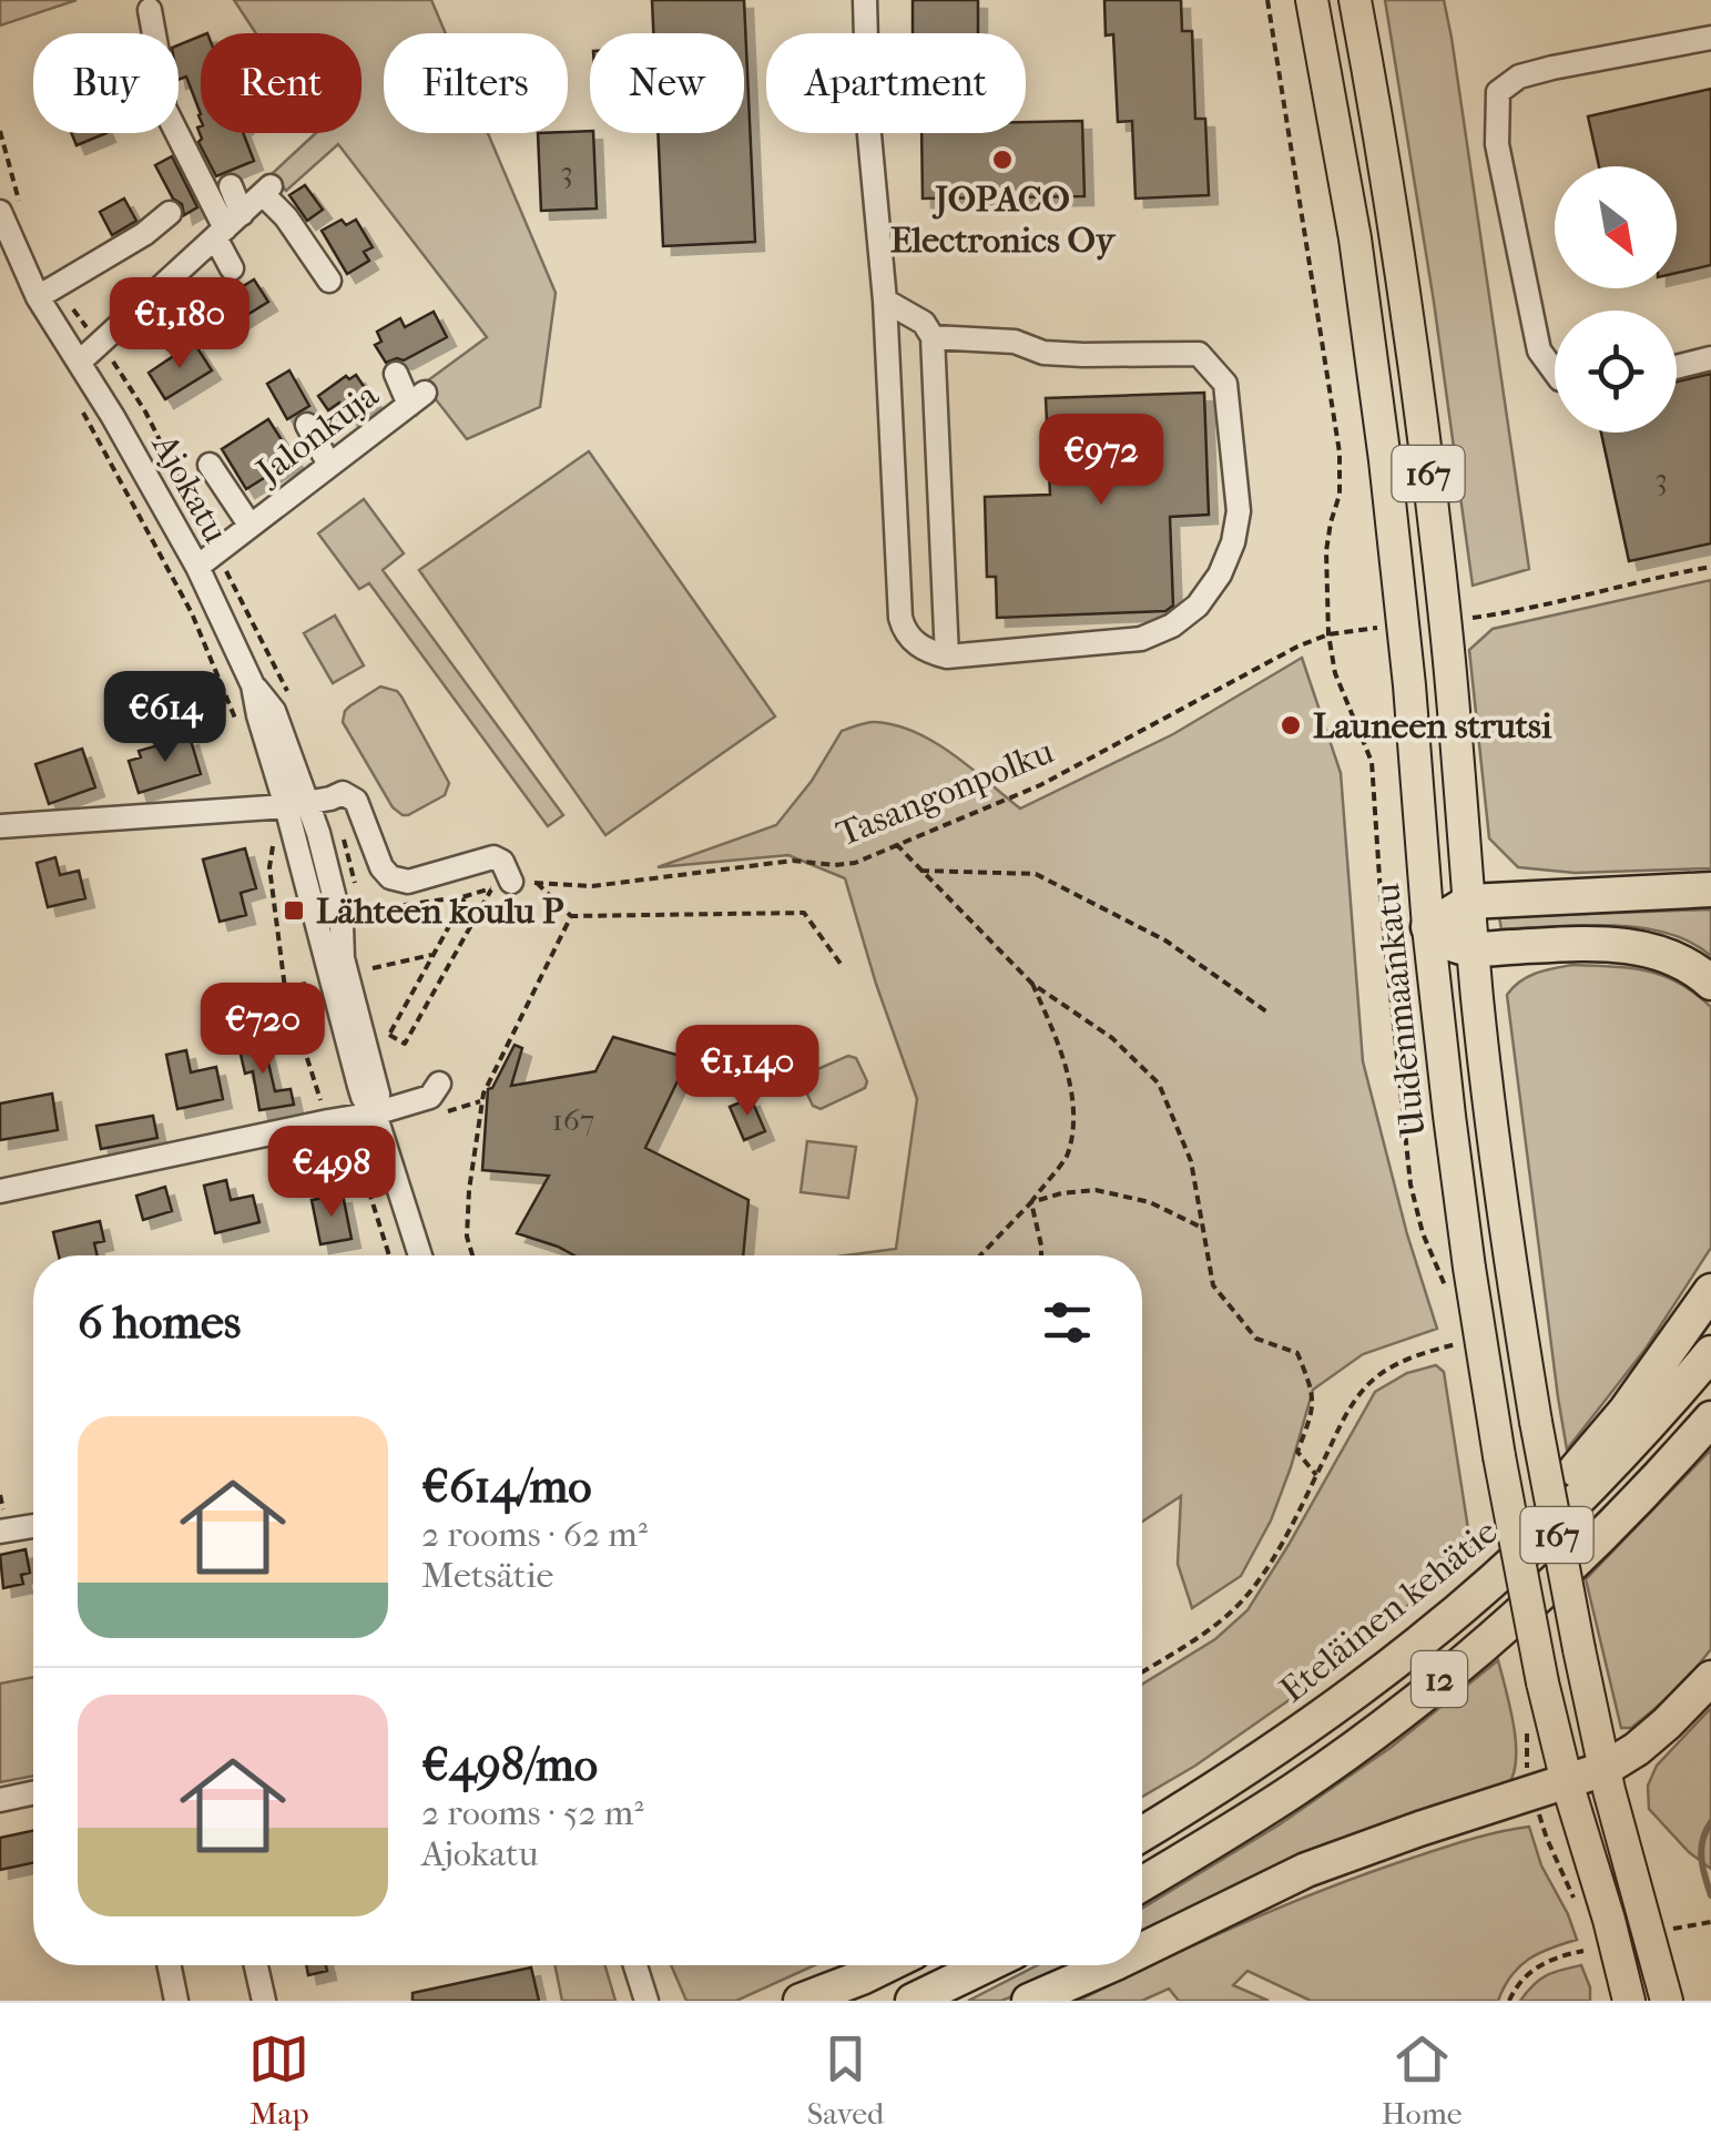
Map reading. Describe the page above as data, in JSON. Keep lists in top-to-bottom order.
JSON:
{
  "streets": {
    "highway": ["Eteläinen kehätie", "12"],
    "main road": ["167", "Uudenmaankatu"],
    "street": ["Jalonkuja", "Ajokatu"],
    "path": ["Tasangonpolku"]
  },
  "crossings": [
    ["Jalonkuja", "Ajokatu"]
  ],
  "places": {
    "other": ["JOPACO Electronics Oy", "Launeen strutsi"],
    "transit": ["Lähteen koulu P"]
  },
  "house_numbers": ["3", "3", "167"],
  "north": "bottom right",
  "page": {
    "chip": [
      "Buy",
      "Rent",
      "Filters",
      "New",
      "Apartment"
    ],
    "price": [
      "€1,180",
      "€972",
      "€614",
      "€720",
      "€1,140",
      "€498"
    ],
    "heading": "6 homes",
    "list": [
      {
        "name": "€614/mo",
        "note": "2 rooms · 62 m² · Metsätie"
      },
      {
        "name": "€498/mo",
        "note": "2 rooms · 52 m² · Ajokatu"
      }
    ],
    "tabs": ["Map", "Saved", "Home"]
  }
}
